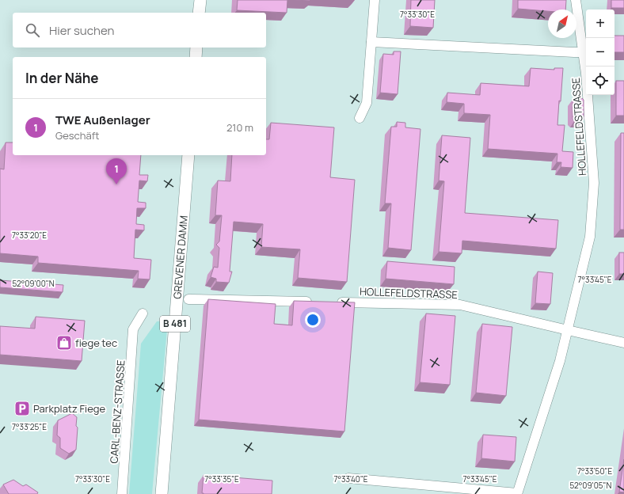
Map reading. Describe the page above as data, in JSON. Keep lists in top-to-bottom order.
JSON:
{
  "streets": {
    "main road": ["GREVENER DAMM", "B 481"],
    "street": ["HOLLEFELDSTRASSE", "CARL-BENZ-STRASSE"]
  },
  "places": {
    "shop": ["fiege tec"],
    "parking": ["Parkplatz Fiege"]
  },
  "north": "top right",
  "page": {
    "map_buttons": ["+", "−"],
    "search": "Hier suchen",
    "heading": "In der Nähe",
    "list": [
      {
        "mark": "1",
        "name": "TWE Außenlager",
        "note": "Geschäft",
        "value": "210 m"
      }
    ],
    "pins": "1"
  },
  "coordinates": [
    "7°33'30\"E",
    "7°33'20\"E",
    "7°33'45\"E",
    "52°09'00\"N",
    "7°33'25\"E",
    "7°33'50\"E",
    "7°33'35\"E",
    "7°33'40\"E",
    "52°09'05\"N"
  ]
}
